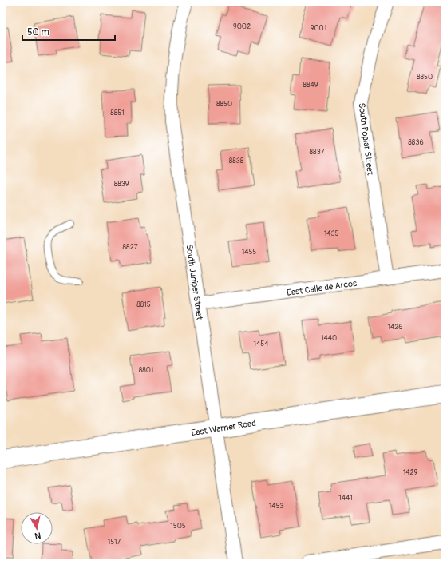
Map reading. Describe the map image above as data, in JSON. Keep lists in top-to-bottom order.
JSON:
{
  "streets": {
    "main road": ["East Warner Road"],
    "street": ["South Poplar Street", "South Juniper Street", "East Calle de Arcos"]
  },
  "crossings": [
    ["South Poplar Street", "East Calle de Arcos"],
    ["South Juniper Street", "East Calle de Arcos"],
    ["South Juniper Street", "East Warner Road"]
  ],
  "house_numbers": [
    "9002",
    "9001",
    "8850",
    "8849",
    "8850",
    "8851",
    "8836",
    "8837",
    "8838",
    "8839",
    "1435",
    "8827",
    "1455",
    "8815",
    "1426",
    "1440",
    "1454",
    "8801",
    "1429",
    "1441",
    "1453",
    "1505",
    "1517"
  ],
  "scale_bar": "50 m",
  "north": "bottom"
}
